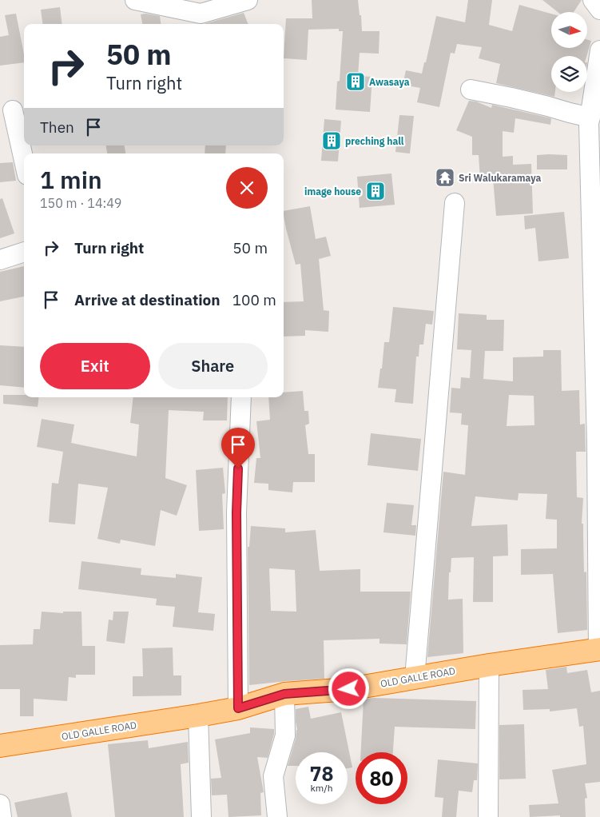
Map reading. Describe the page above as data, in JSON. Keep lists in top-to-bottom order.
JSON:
{
  "streets": {
    "highway": ["OLD GALLE ROAD"]
  },
  "places": {
    "building": ["Awasaya", "preching hall", "image house"],
    "temple": ["Sri Walukaramaya"]
  },
  "north": "right",
  "page": {
    "turn": ["50 m", "Turn right"],
    "then": "Then",
    "heading": ["1 min", "150 m · 14:49"],
    "list": [
      {
        "name": "Turn right",
        "value": "50 m"
      },
      {
        "name": "Arrive at destination",
        "value": "100 m"
      }
    ],
    "buttons": ["Exit", "Share"],
    "speed": "78 km/h",
    "limit": "80"
  }
}
